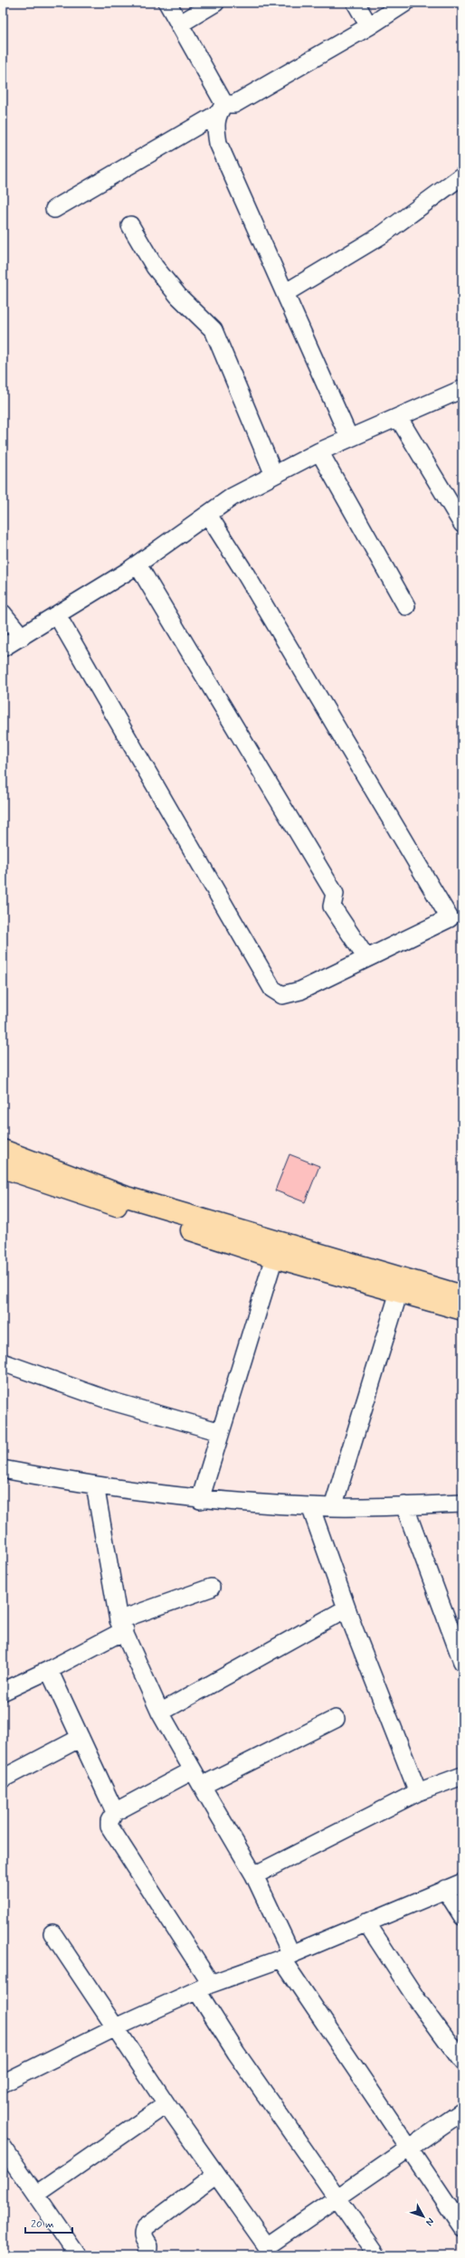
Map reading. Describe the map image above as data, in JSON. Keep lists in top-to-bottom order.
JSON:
{
  "scale_bar": "20 m",
  "north": "bottom right"
}
